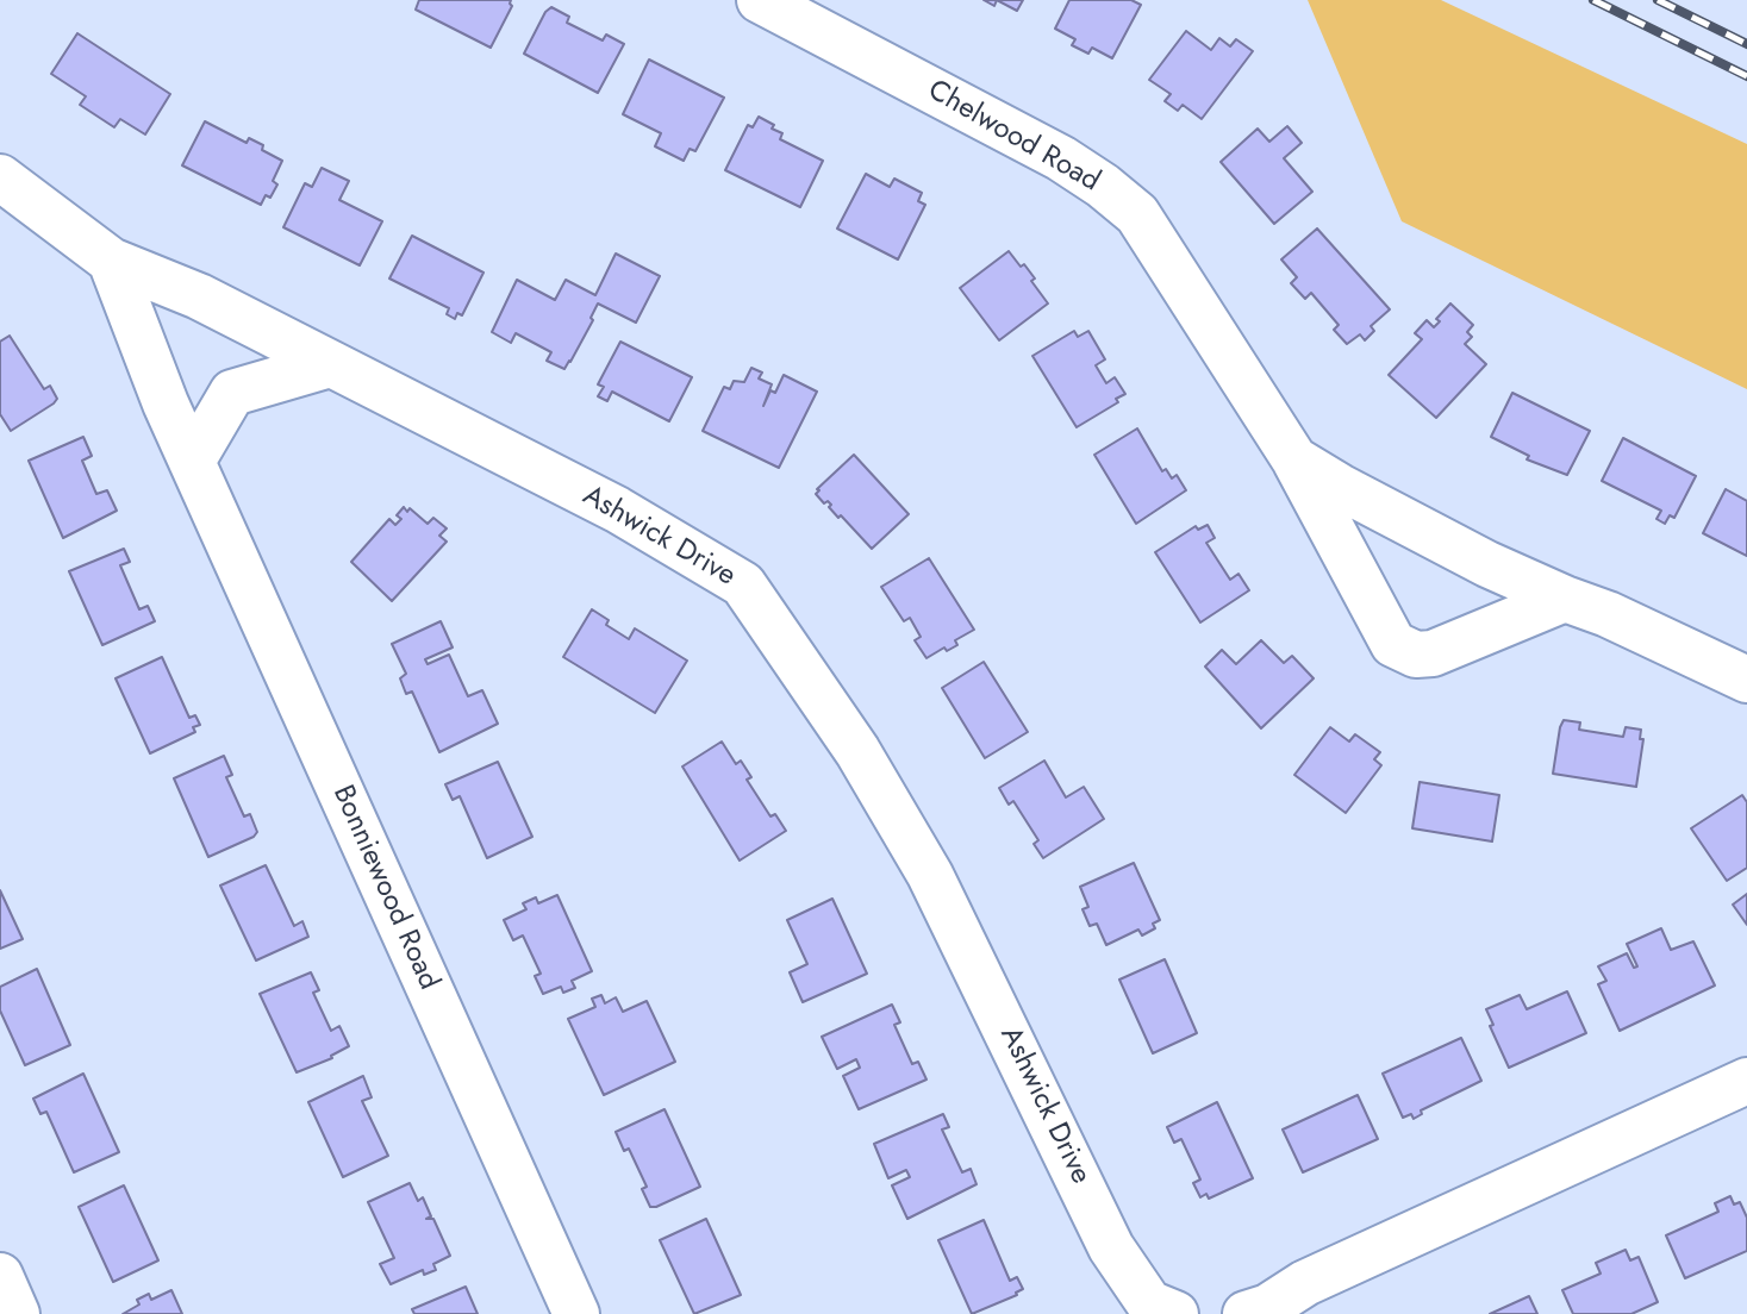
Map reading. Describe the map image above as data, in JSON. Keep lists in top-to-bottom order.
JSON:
{
  "streets": {
    "street": ["Chelwood Road", "Ashwick Drive", "Bonniewood Road"]
  },
  "crossings": [
    ["Ashwick Drive", "Bonniewood Road"]
  ]
}
